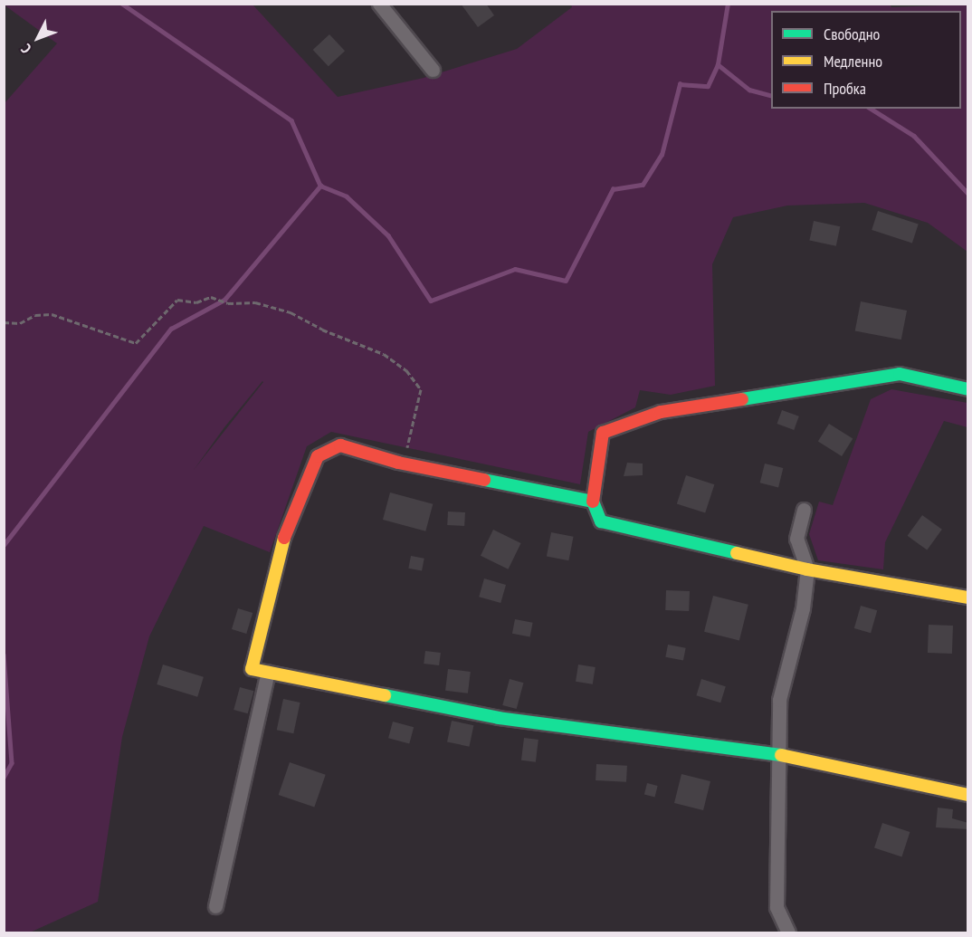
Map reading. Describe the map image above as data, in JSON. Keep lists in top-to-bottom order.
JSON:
{
  "legend": ["Свободно", "Медленно", "Пробка"],
  "north": "bottom left"
}
